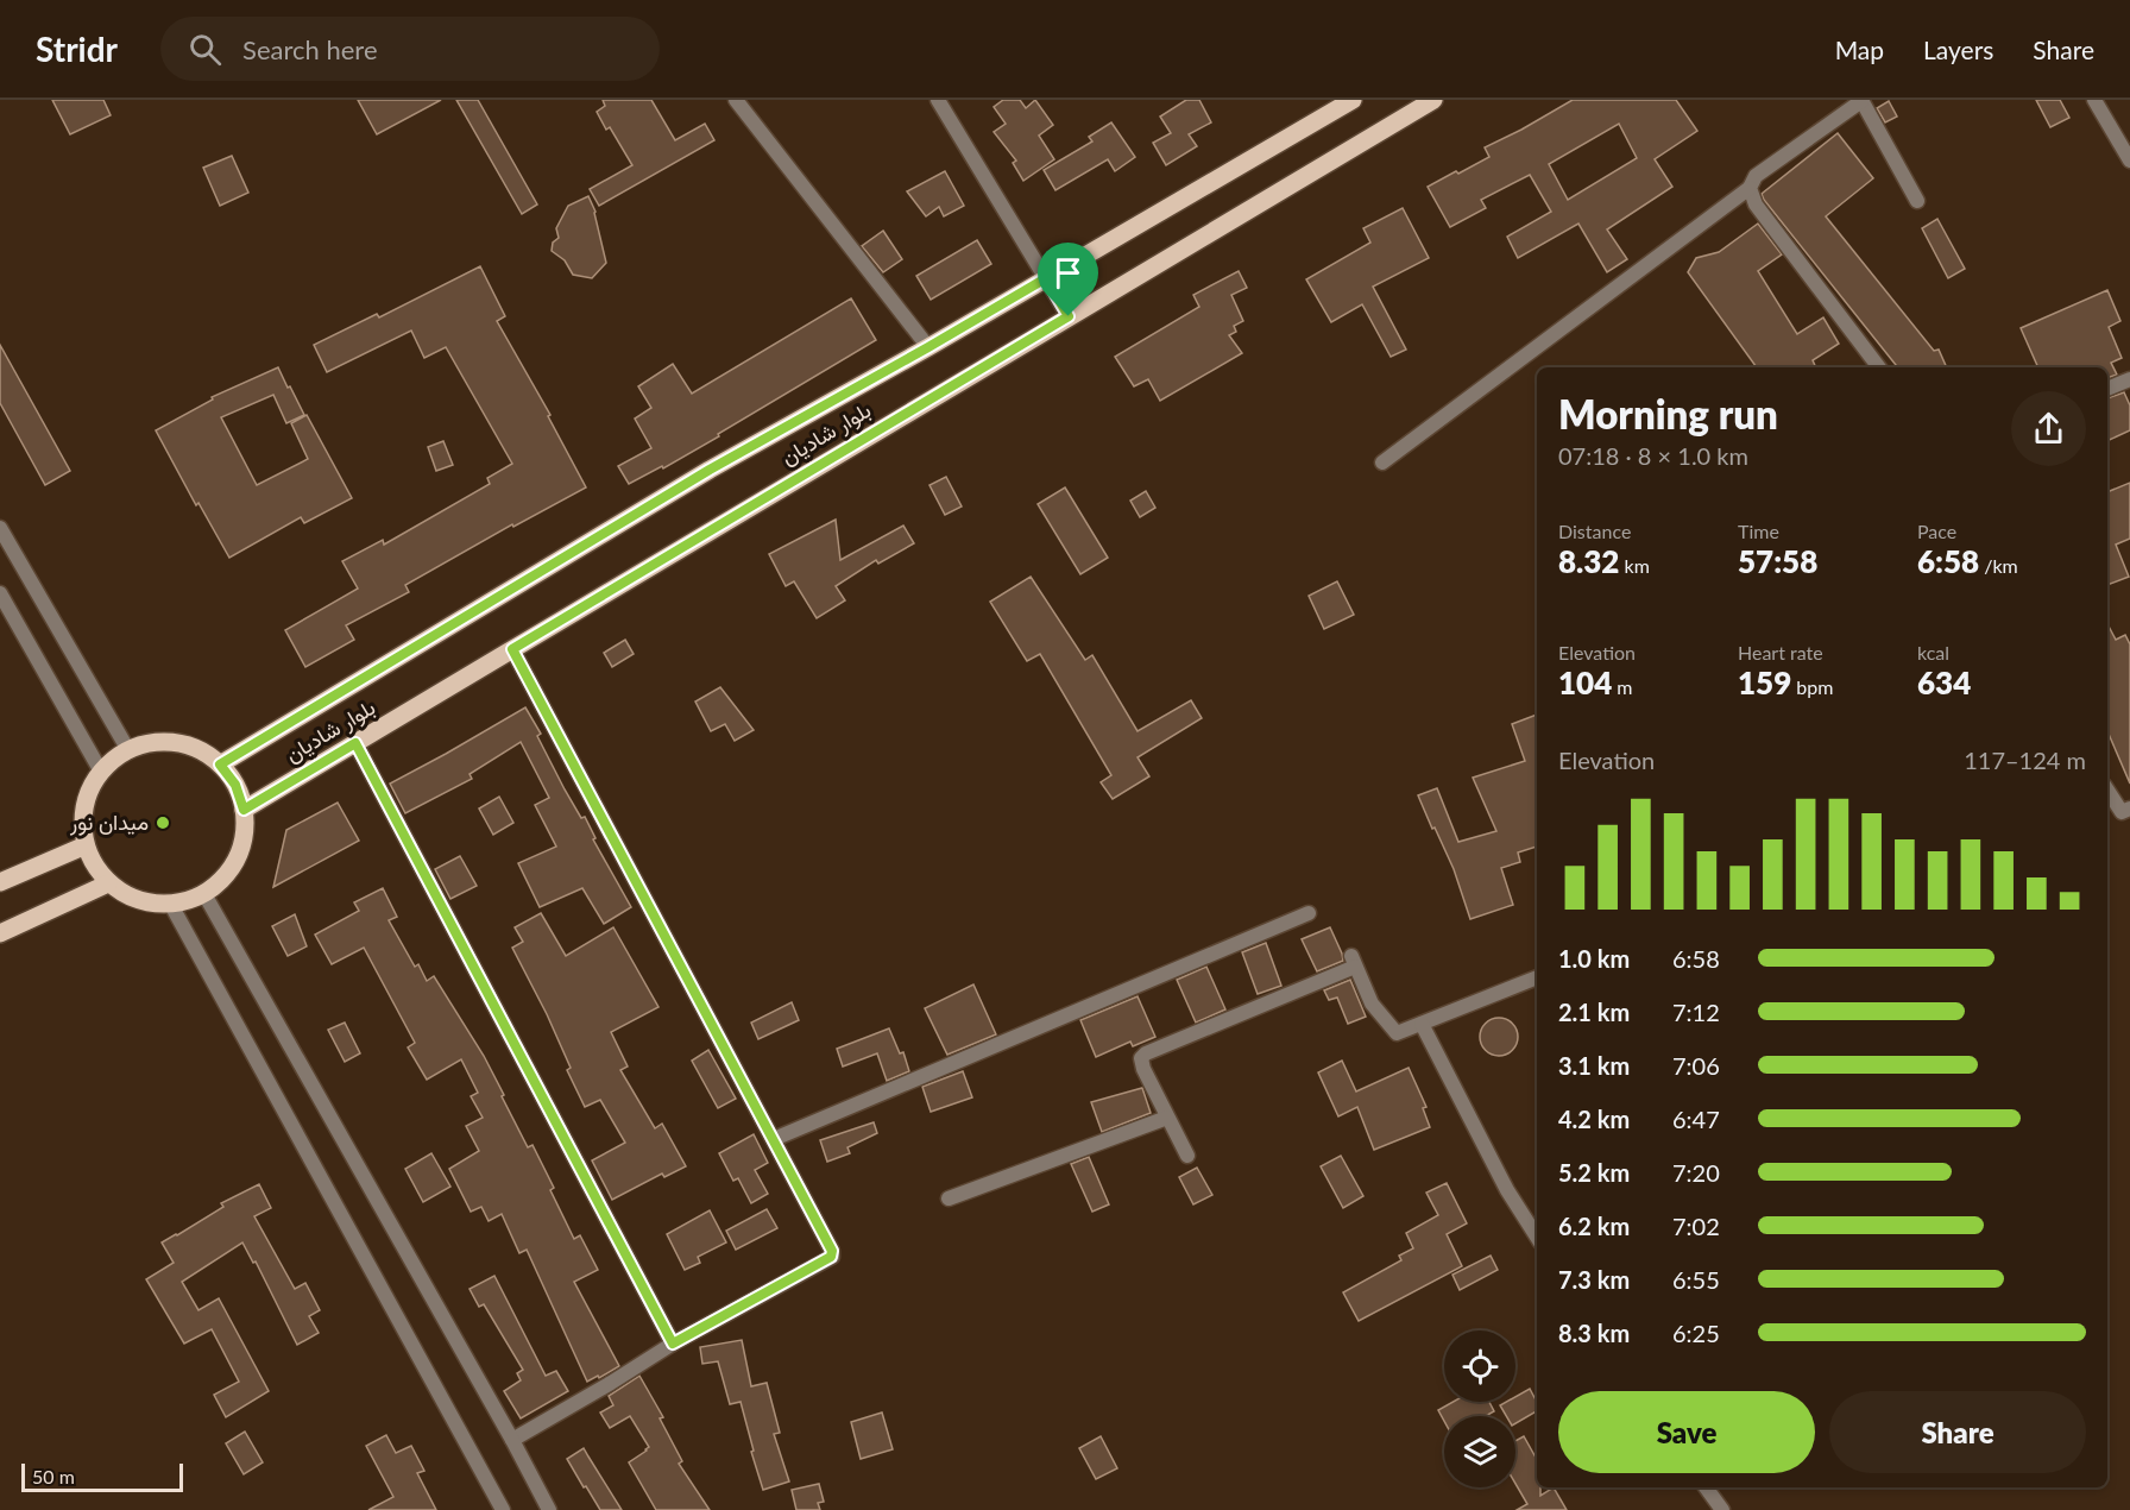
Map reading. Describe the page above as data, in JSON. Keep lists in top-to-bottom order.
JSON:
{
  "streets": {
    "main road": ["بلوار شادیان"]
  },
  "places": ["میدان نور"],
  "scale_bar": "50 m",
  "page": {
    "header": "Stridr",
    "search": "Search here",
    "nav": ["Map", "Layers", "Share"],
    "heading": ["Morning run", "07:18 · 8 × 1.0 km"],
    "stats": [
      ["Distance", "8.32 km"],
      ["Time", "57:58"],
      ["Pace", "6:58 /km"],
      ["Elevation", "104 m"],
      ["Heart rate", "159 bpm"],
      ["kcal", "634"]
    ],
    "chart": ["Elevation", "117–124 m"],
    "list": [
      {
        "name": "1.0 km",
        "note": "6:58"
      },
      {
        "name": "2.1 km",
        "note": "7:12"
      },
      {
        "name": "3.1 km",
        "note": "7:06"
      },
      {
        "name": "4.2 km",
        "note": "6:47"
      },
      {
        "name": "5.2 km",
        "note": "7:20"
      },
      {
        "name": "6.2 km",
        "note": "7:02"
      },
      {
        "name": "7.3 km",
        "note": "6:55"
      },
      {
        "name": "8.3 km",
        "note": "6:25"
      }
    ],
    "buttons": ["Save", "Share"],
    "scale": "50 m"
  }
}
